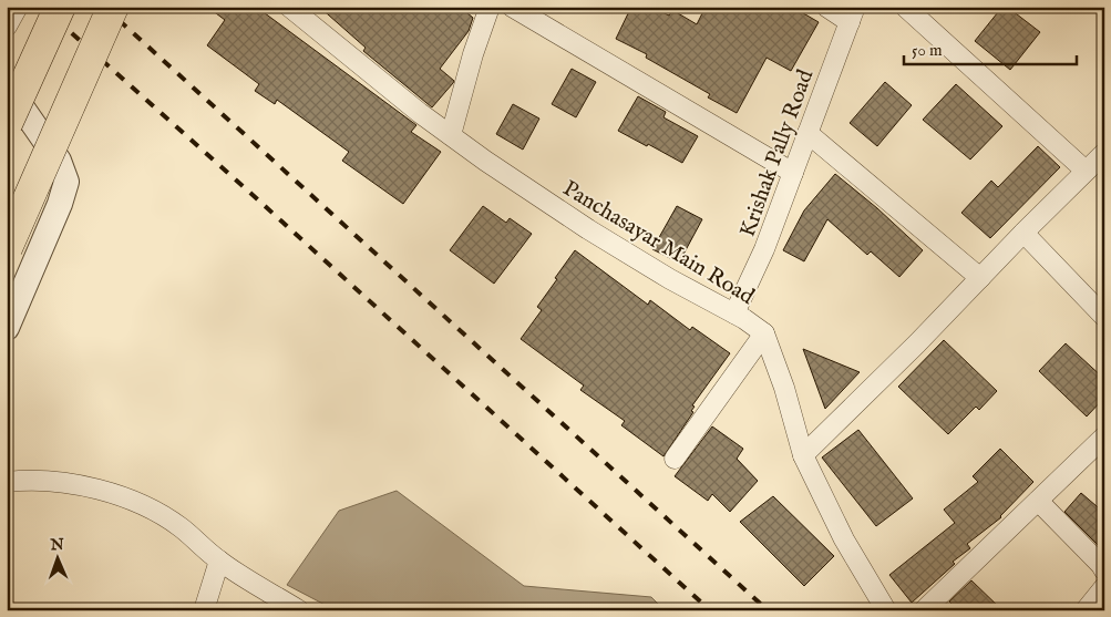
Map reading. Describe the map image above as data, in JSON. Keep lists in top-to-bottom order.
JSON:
{
  "streets": {
    "street": ["Krishak Pally Road", "Panchasayar Main Road"]
  },
  "crossings": [
    ["Krishak Pally Road", "Panchasayar Main Road"]
  ],
  "scale_bar": "50 m",
  "north": "top"
}
